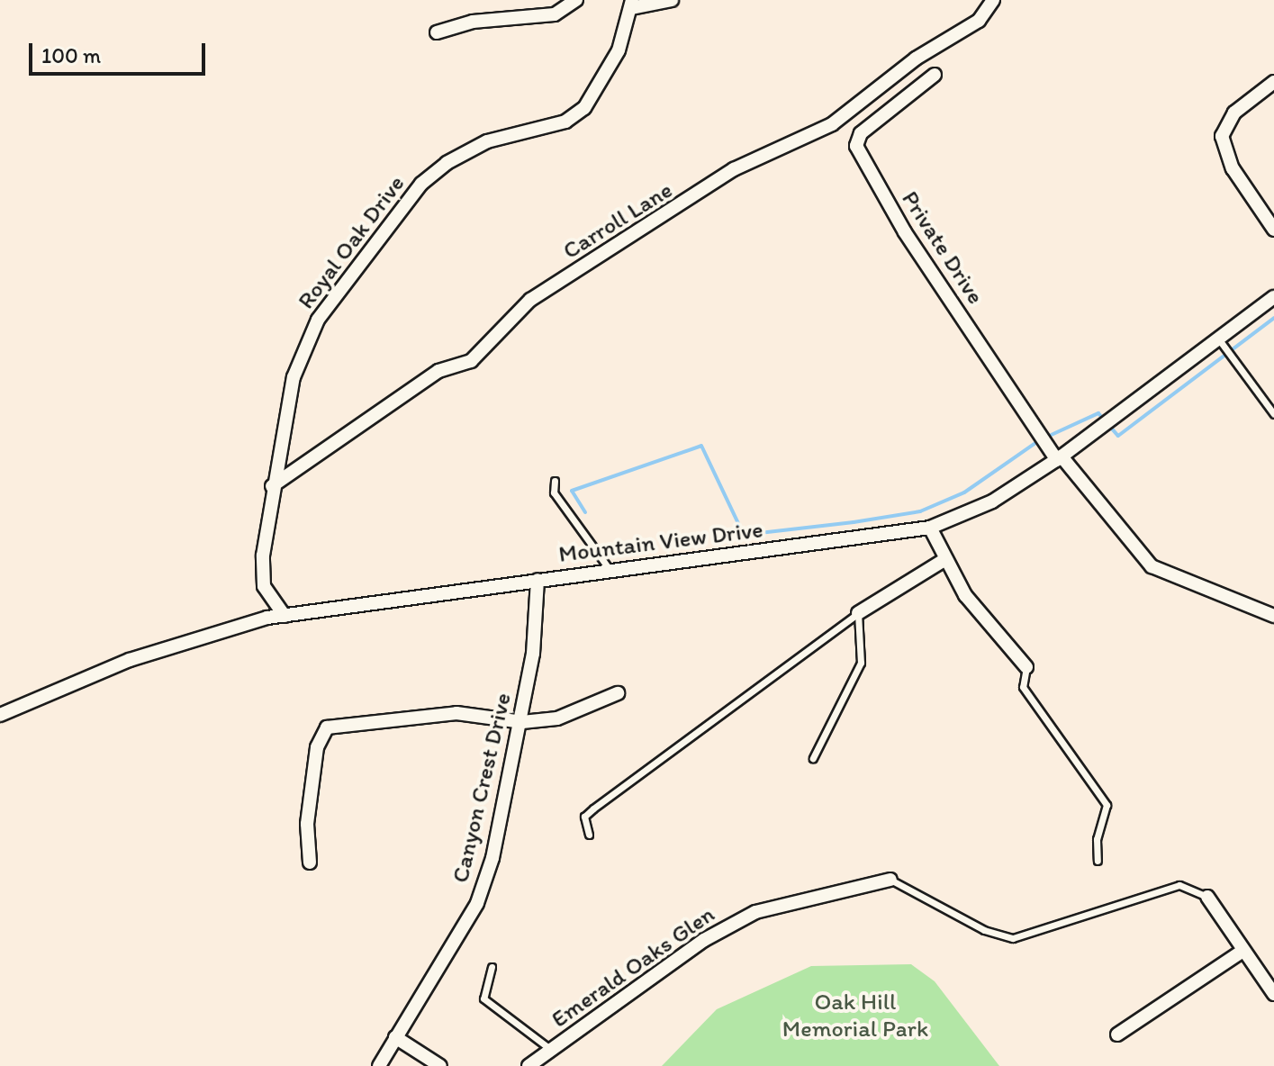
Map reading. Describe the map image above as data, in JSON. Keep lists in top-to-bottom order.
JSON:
{
  "streets": {
    "street": [
      "Carroll Lane",
      "Royal Oak Drive",
      "Private Drive",
      "Mountain View Drive",
      "Canyon Crest Drive",
      "Emerald Oaks Glen"
    ]
  },
  "crossings": [
    ["Carroll Lane", "Royal Oak Drive"],
    ["Royal Oak Drive", "Mountain View Drive"],
    ["Private Drive", "Mountain View Drive"],
    ["Mountain View Drive", "Canyon Crest Drive"]
  ],
  "parks": ["Oak Hill Memorial Park"],
  "scale_bar": "100 m"
}
